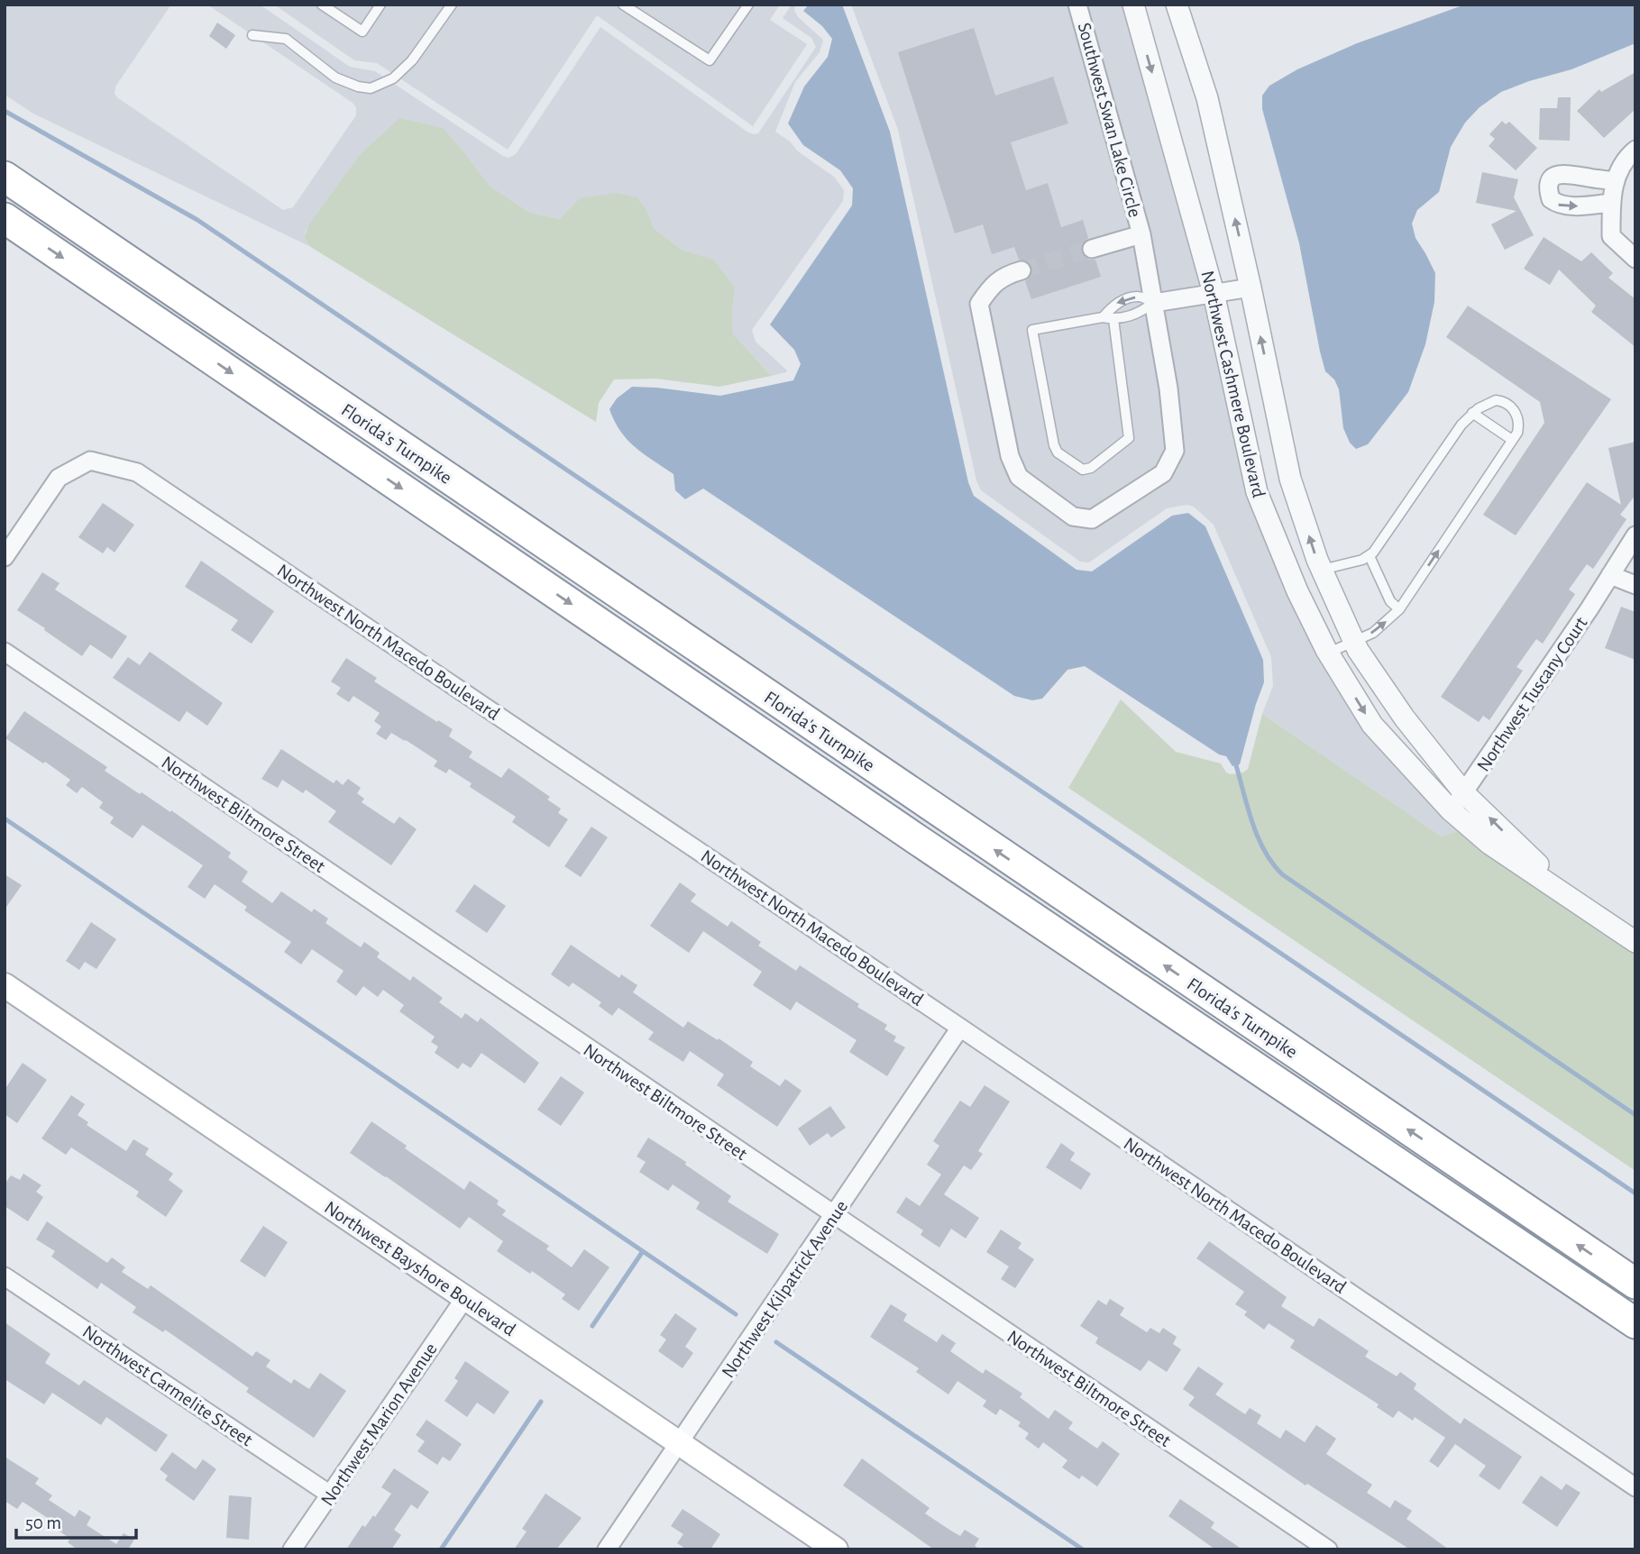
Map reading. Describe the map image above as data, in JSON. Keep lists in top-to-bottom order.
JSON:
{
  "streets": {
    "highway": ["Florida's Turnpike"],
    "main road": ["Northwest Bayshore Boulevard"],
    "street": [
      "Southwest Swan Lake Circle",
      "Northwest Cashmere Boulevard",
      "Northwest North Macedo Boulevard",
      "Northwest Tuscany Court",
      "Northwest Biltmore Street",
      "Northwest Kilpatrick Avenue",
      "Northwest Carmelite Street",
      "Northwest Marion Avenue"
    ]
  },
  "crossings": [
    ["Northwest Cashmere Boulevard", "Northwest Tuscany Court"],
    ["Northwest North Macedo Boulevard", "Northwest Kilpatrick Avenue"],
    ["Northwest Biltmore Street", "Northwest Kilpatrick Avenue"],
    ["Northwest Bayshore Boulevard", "Northwest Kilpatrick Avenue"],
    ["Northwest Bayshore Boulevard", "Northwest Marion Avenue"],
    ["Northwest Carmelite Street", "Northwest Marion Avenue"]
  ],
  "scale_bar": "50 m"
}
